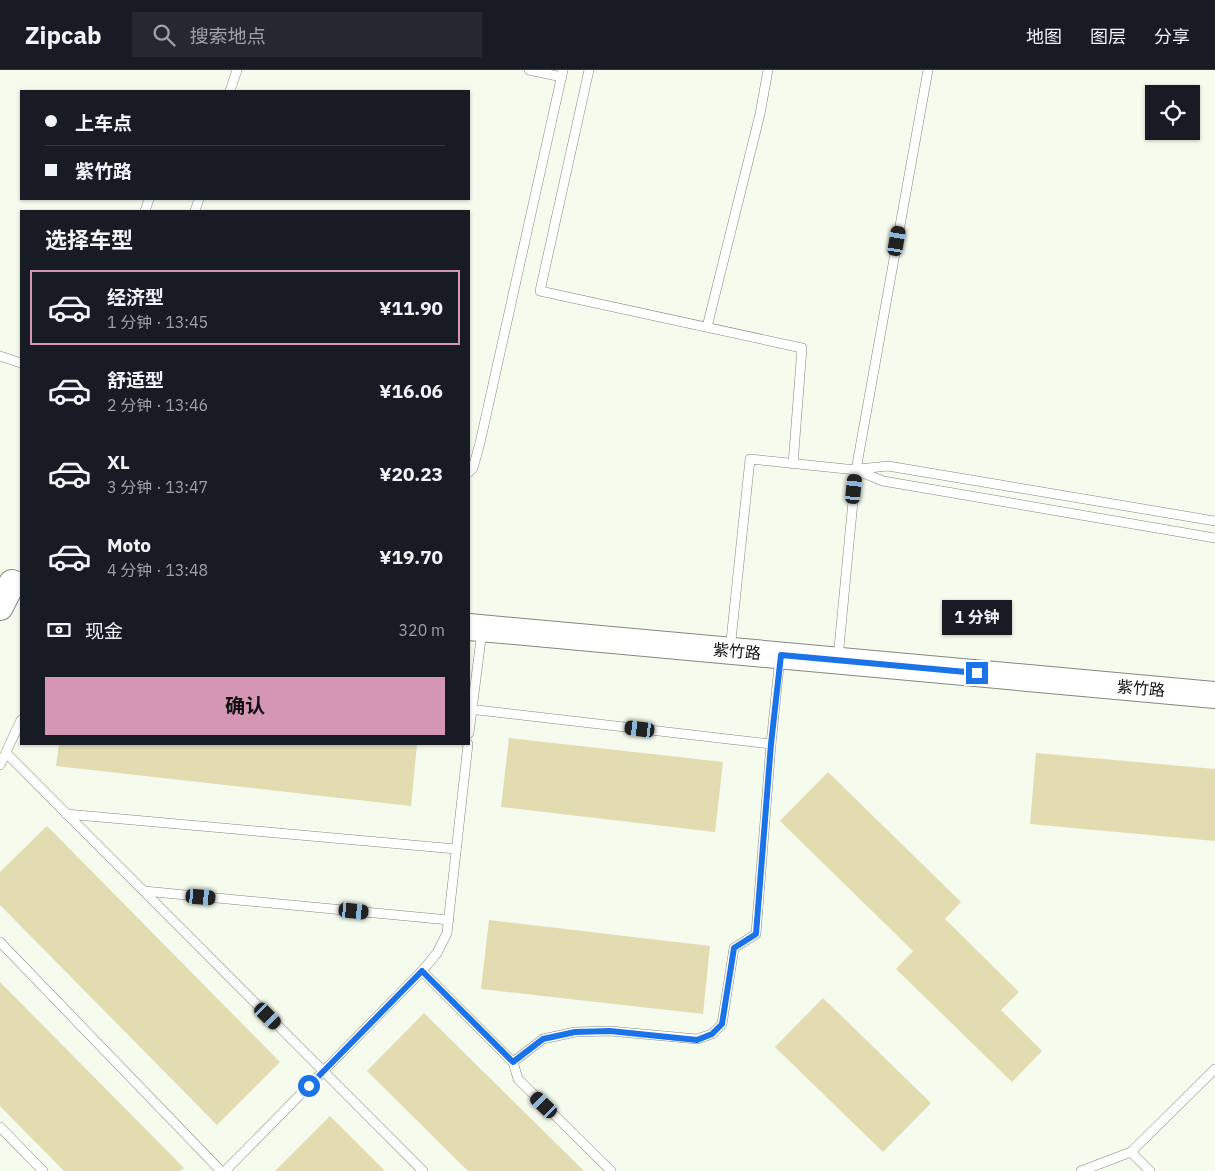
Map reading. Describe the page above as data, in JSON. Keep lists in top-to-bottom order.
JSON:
{
  "streets": {
    "street": ["紫竹路"]
  },
  "page": {
    "header": "Zipcab",
    "search": "搜索地点",
    "nav": ["地图", "图层", "分享"],
    "banner": ["上车点", "紫竹路"],
    "heading": "选择车型",
    "list": [
      {
        "name": "经济型",
        "note": "1 分钟 · 13:45",
        "value": "¥11.90"
      },
      {
        "name": "舒适型",
        "note": "2 分钟 · 13:46",
        "value": "¥16.06"
      },
      {
        "name": "XL",
        "note": "3 分钟 · 13:47",
        "value": "¥20.23"
      },
      {
        "name": "Moto",
        "note": "4 分钟 · 13:48",
        "value": "¥19.70"
      }
    ],
    "bubble": "1 分钟",
    "pay": ["现金", "320 m"],
    "buttons": "确认"
  }
}
